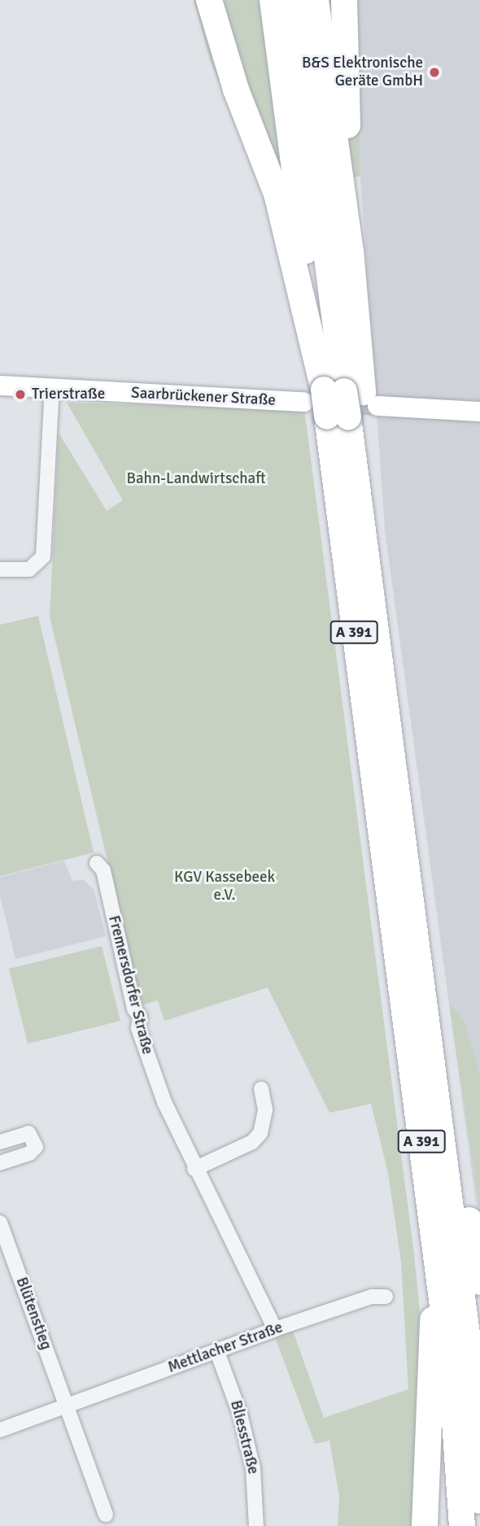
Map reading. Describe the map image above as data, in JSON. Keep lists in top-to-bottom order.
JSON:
{
  "streets": {
    "highway": ["A 391"],
    "street": [
      "Saarbrückener Straße",
      "Fremersdorfer Straße",
      "Blütenstieg",
      "Mettlacher Straße",
      "Bliesstraße"
    ]
  },
  "crossings": [
    ["Saarbrückener Straße", "A 391"],
    ["Fremersdorfer Straße", "Mettlacher Straße"],
    ["Blütenstieg", "Mettlacher Straße"],
    ["Mettlacher Straße", "Bliesstraße"]
  ],
  "parks": ["Bahn-Landwirtschaft", "KGV Kassebeek e.V."],
  "places": ["B&S Elektronische Geräte GmbH", "Trierstraße"]
}
